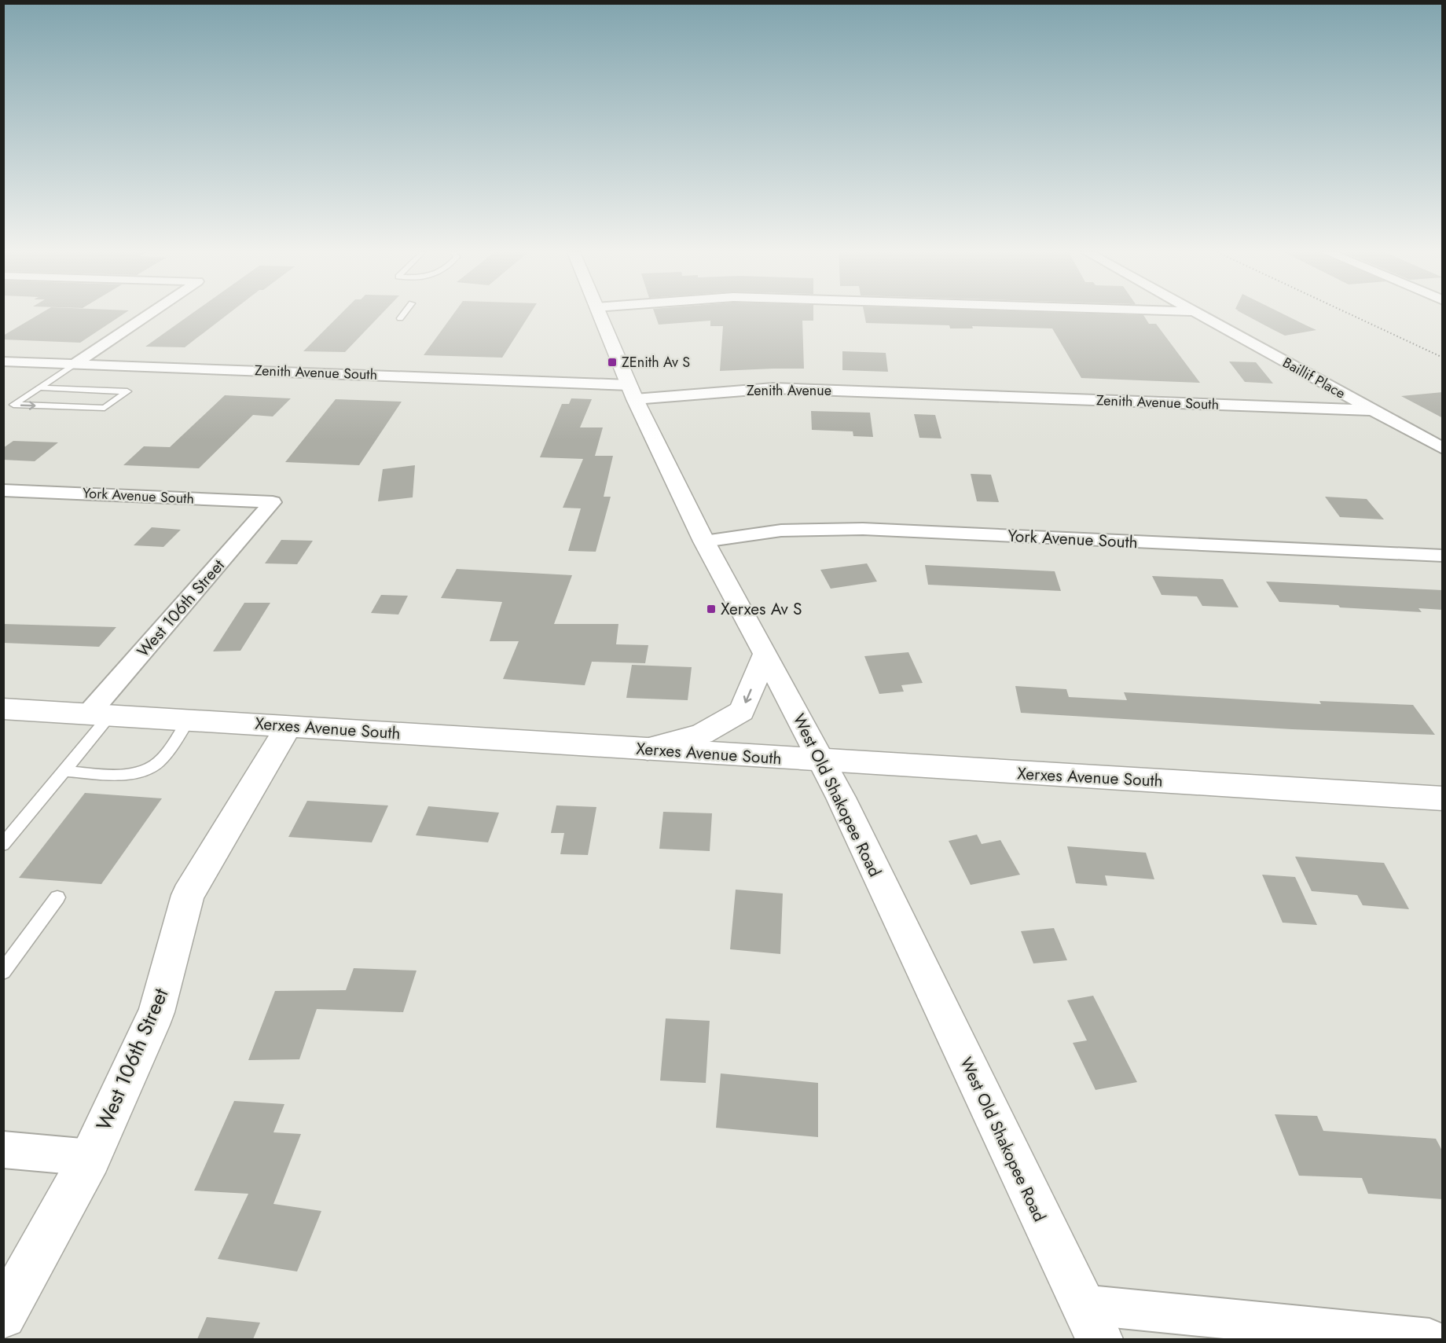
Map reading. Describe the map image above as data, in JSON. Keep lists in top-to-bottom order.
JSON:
{
  "streets": {
    "main road": ["West 106th Street", "Xerxes Avenue South", "West Old Shakopee Road"],
    "street": [
      "Zenith Avenue South",
      "Baillif Place",
      "Zenith Avenue",
      "York Avenue South"
    ]
  },
  "crossings": [
    ["Zenith Avenue South", "Baillif Place"],
    ["Zenith Avenue South", "Zenith Avenue"],
    ["Zenith Avenue South", "West Old Shakopee Road"],
    ["Zenith Avenue", "West Old Shakopee Road"],
    ["York Avenue South", "West 106th Street"],
    ["York Avenue South", "West Old Shakopee Road"],
    ["West 106th Street", "Xerxes Avenue South"],
    ["Xerxes Avenue South", "West Old Shakopee Road"]
  ],
  "places": {
    "transit": ["ZEnith Av S", "Xerxes Av S"]
  }
}
